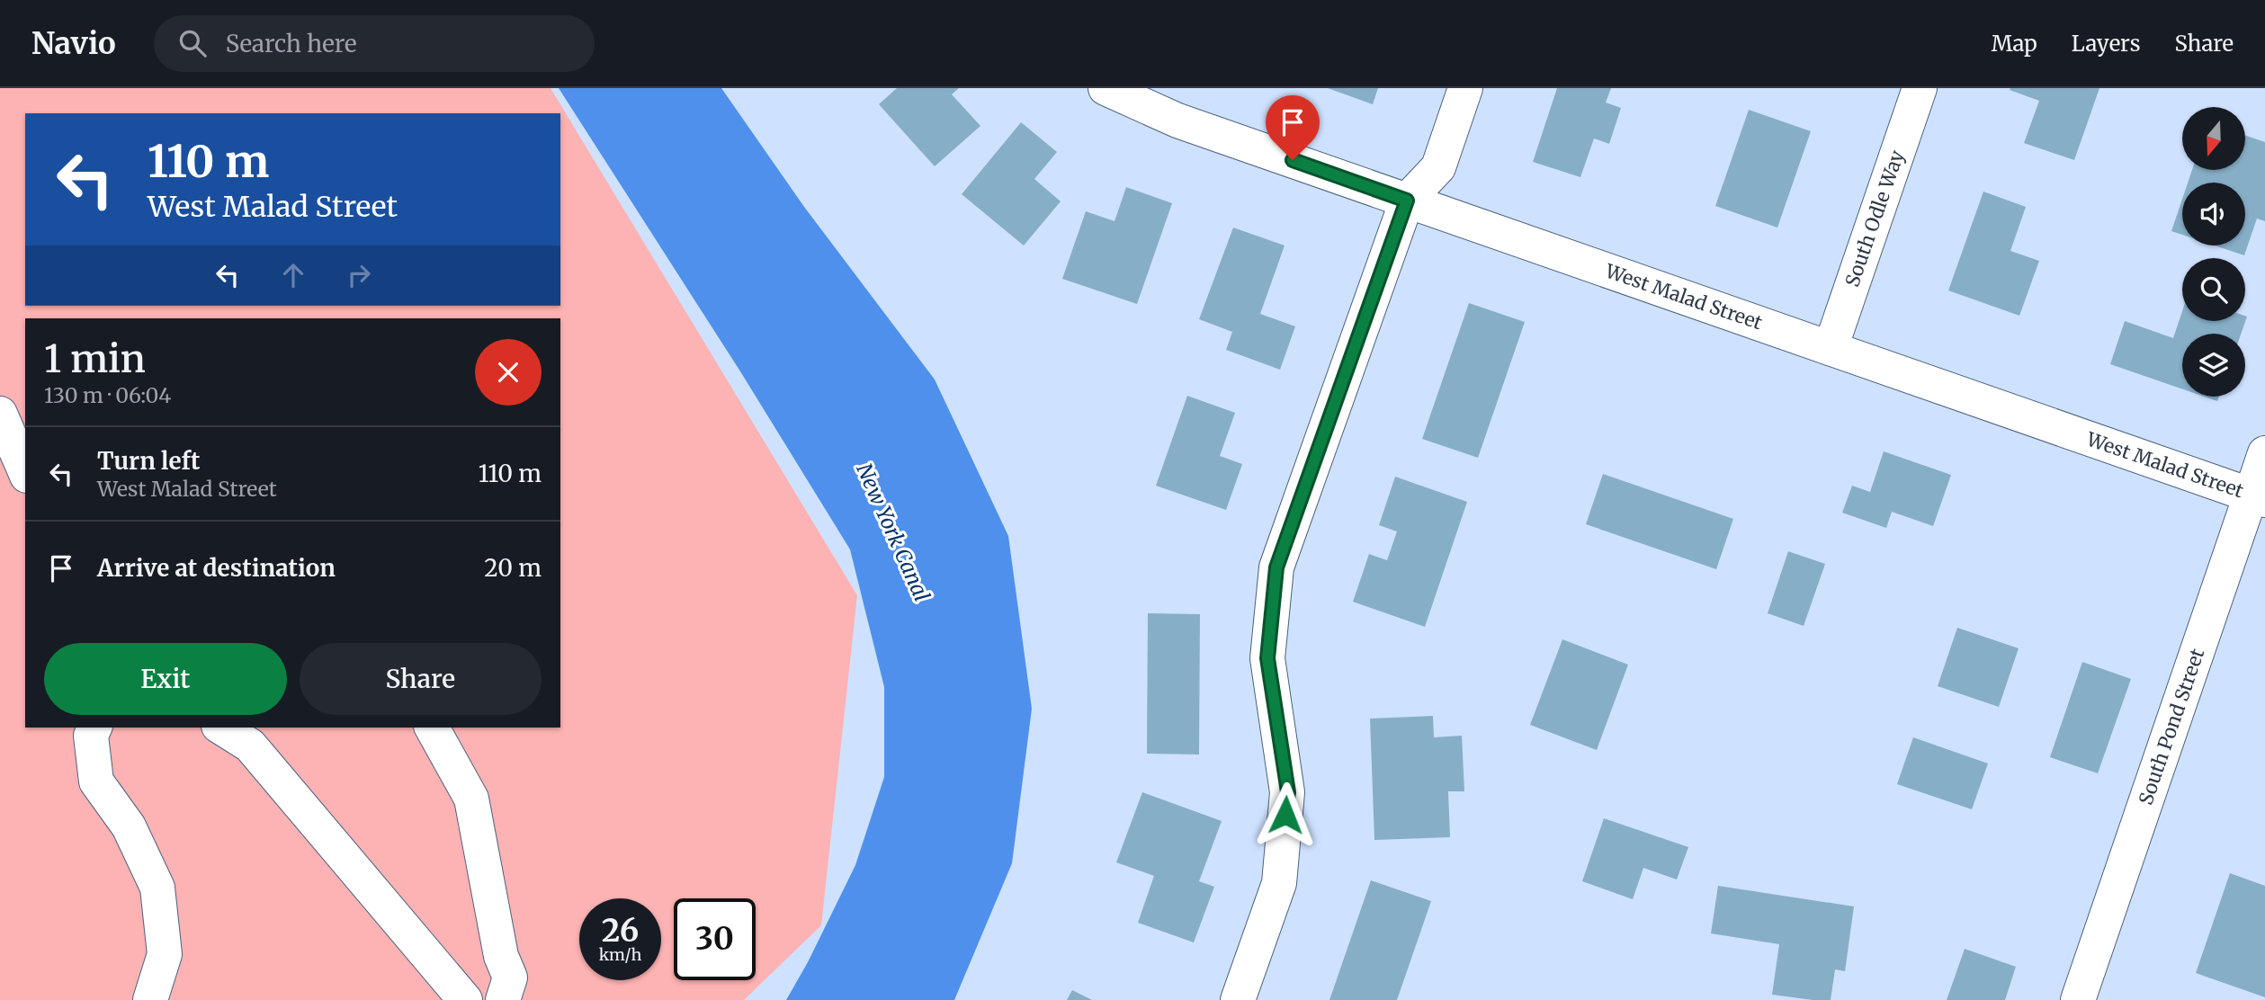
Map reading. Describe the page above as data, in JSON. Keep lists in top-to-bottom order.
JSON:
{
  "streets": {
    "street": ["South Odle Way", "West Malad Street", "South Pond Street"]
  },
  "crossings": [
    ["South Odle Way", "West Malad Street"],
    ["West Malad Street", "South Pond Street"]
  ],
  "water": ["New York Canal"],
  "north": "bottom",
  "page": {
    "header": "Navio",
    "search": "Search here",
    "nav": ["Map", "Layers", "Share"],
    "turn": ["110 m", "West Malad Street"],
    "heading": ["1 min", "130 m · 06:04"],
    "list": [
      {
        "name": "Turn left",
        "note": "West Malad Street",
        "value": "110 m"
      },
      {
        "name": "Arrive at destination",
        "value": "20 m"
      }
    ],
    "buttons": ["Exit", "Share"],
    "speed": "26 km/h",
    "limit": "30"
  }
}
